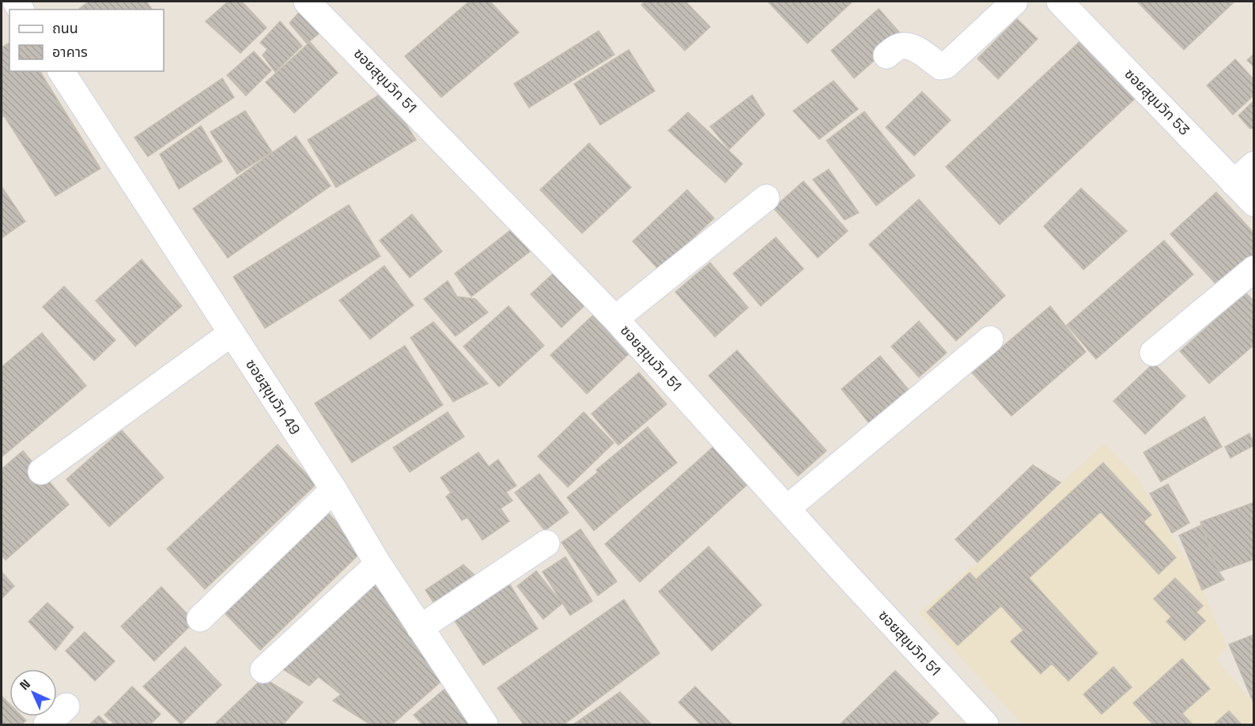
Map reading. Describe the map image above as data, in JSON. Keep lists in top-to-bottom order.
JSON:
{
  "streets": {
    "street": ["ซอยสุขุมวิท 51", "ซอยสุขุมวิท 53", "ซอยสุขุมวิท 49"]
  },
  "legend": ["ถนน", "อาคาร"],
  "north": "top left"
}
